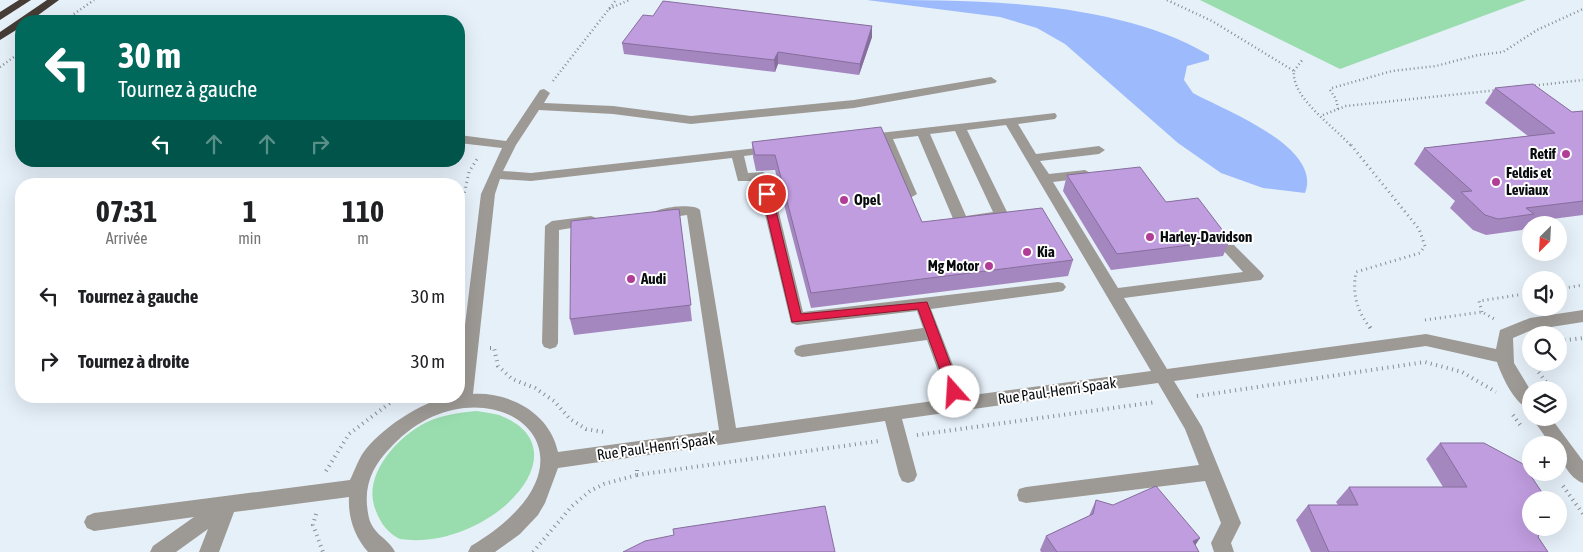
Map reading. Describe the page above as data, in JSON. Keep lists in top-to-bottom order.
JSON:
{
  "streets": {
    "street": ["Rue Paul-Henri Spaak"]
  },
  "places": [
    "Retif",
    "Feldis et Leviaux",
    "Opel",
    "Harley-Davidson",
    "Kia",
    "Mg Motor",
    "Audi"
  ],
  "north": "bottom left",
  "page": {
    "turn": ["30 m", "Tournez à gauche"],
    "eta": [
      "07:31",
      "Arrivée",
      "1",
      "min",
      "110",
      "m"
    ],
    "map_buttons": ["+", "−"],
    "list": [
      {
        "name": "Tournez à gauche",
        "value": "30 m"
      },
      {
        "name": "Tournez à droite",
        "value": "30 m"
      }
    ]
  }
}
